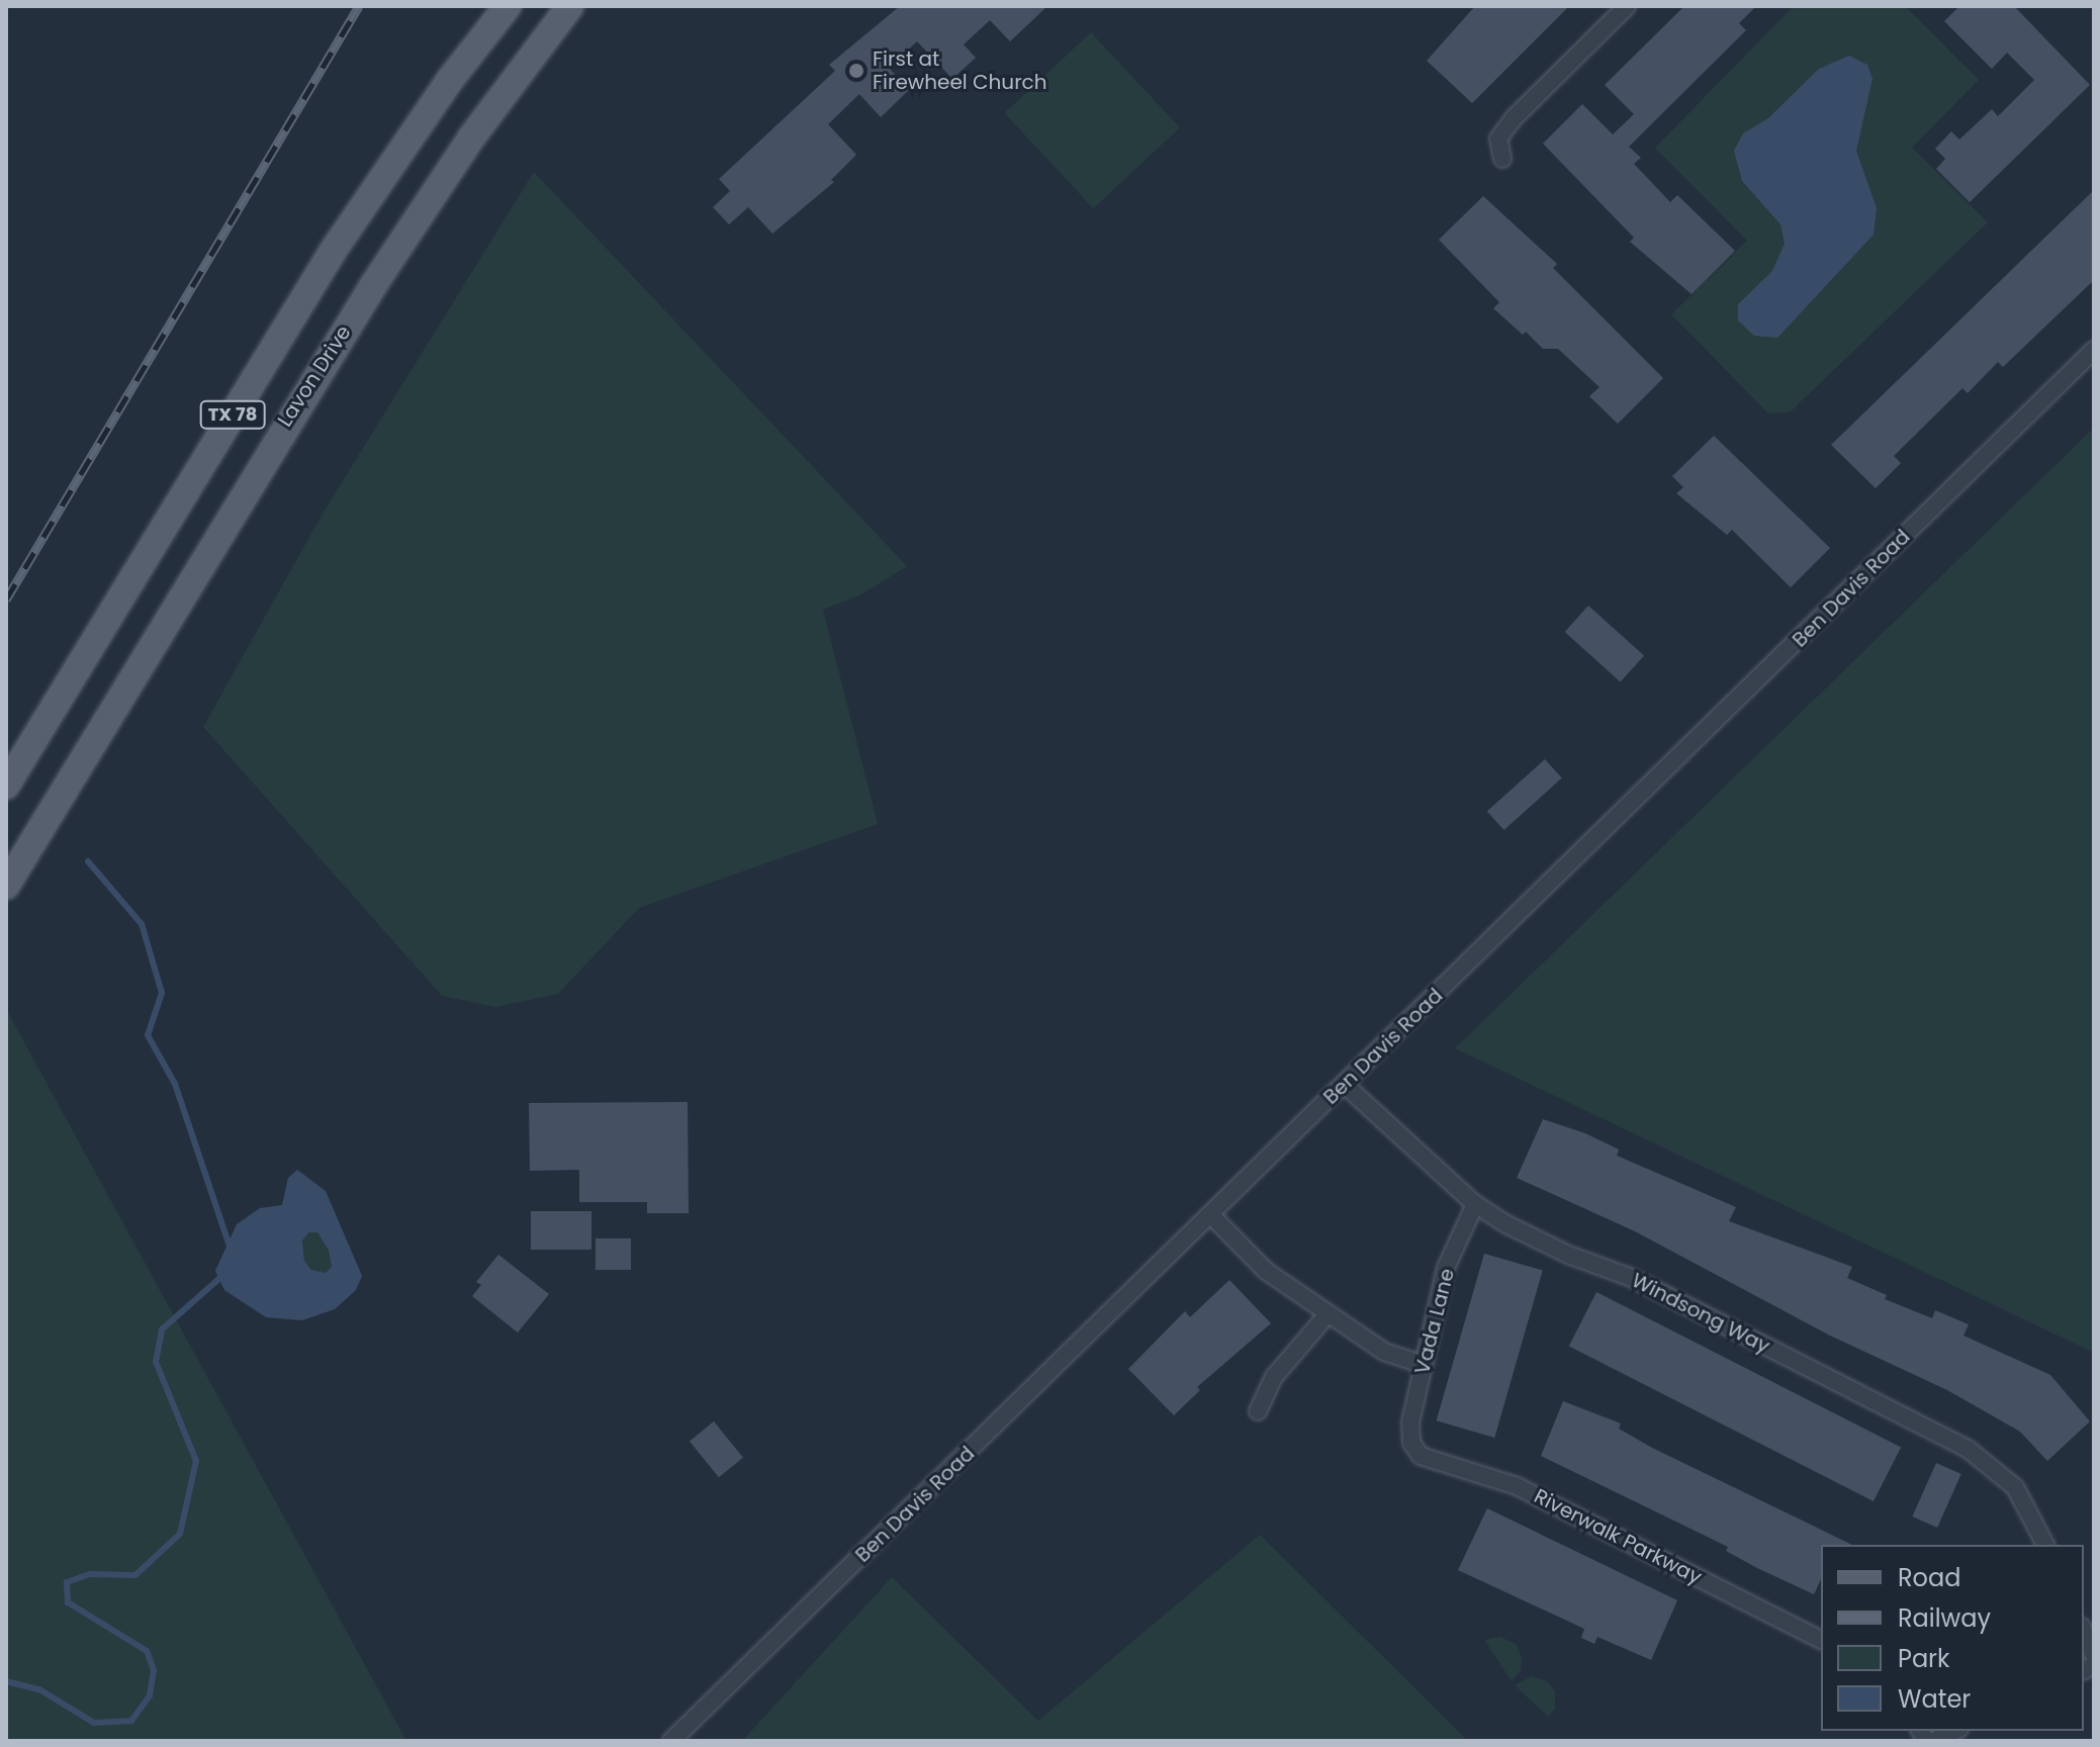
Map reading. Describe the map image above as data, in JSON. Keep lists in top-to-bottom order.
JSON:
{
  "streets": {
    "main road": ["Lavon Drive", "TX 78"],
    "street": [
      "Ben Davis Road",
      "Windsong Way",
      "Vada Lane",
      "Riverwalk Parkway"
    ]
  },
  "crossings": [
    ["Ben Davis Road", "Windsong Way"],
    ["Windsong Way", "Vada Lane"],
    ["Vada Lane", "Riverwalk Parkway"]
  ],
  "places": ["First at Firewheel Church"],
  "legend": [
    "Road",
    "Railway",
    "Park",
    "Water"
  ]
}
